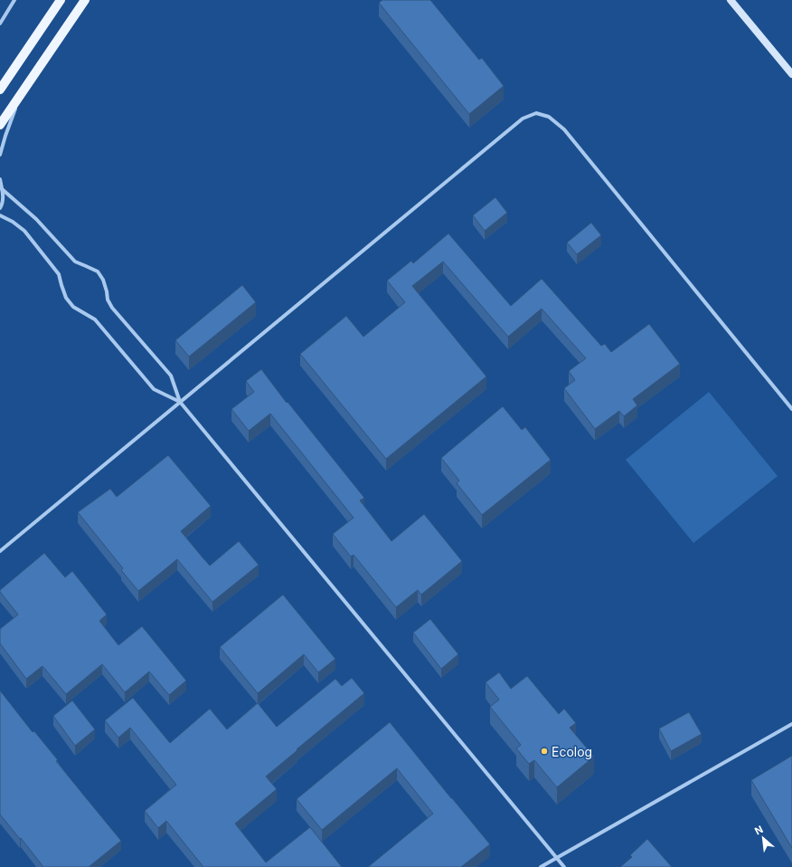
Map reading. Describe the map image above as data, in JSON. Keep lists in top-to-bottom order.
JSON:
{
  "places": ["Ecolog"],
  "north": "top left"
}
